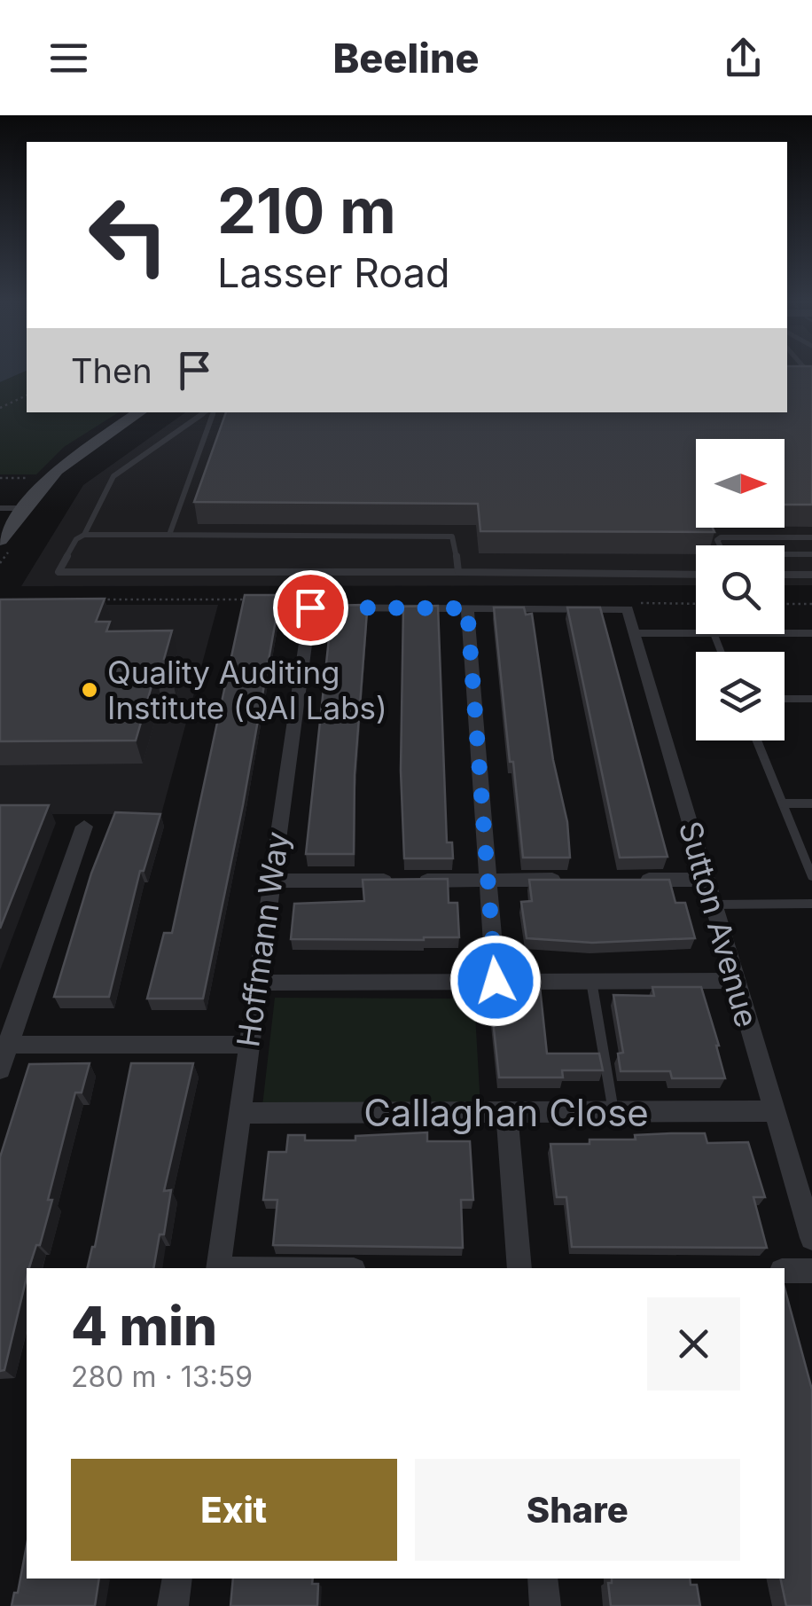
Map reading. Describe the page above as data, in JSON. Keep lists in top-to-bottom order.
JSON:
{
  "streets": {
    "street": ["Sutton Avenue", "Hoffmann Way", "Callaghan Close"]
  },
  "crossings": [
    ["Sutton Avenue", "Hoffmann Way"],
    ["Sutton Avenue", "Callaghan Close"],
    ["Hoffmann Way", "Callaghan Close"]
  ],
  "places": ["Quality Auditing Institute (QAI Labs)"],
  "north": "right",
  "page": {
    "header": "Beeline",
    "turn": ["210 m", "Lasser Road"],
    "then": "Then",
    "heading": ["4 min", "280 m · 13:59"],
    "buttons": ["Exit", "Share"]
  }
}
